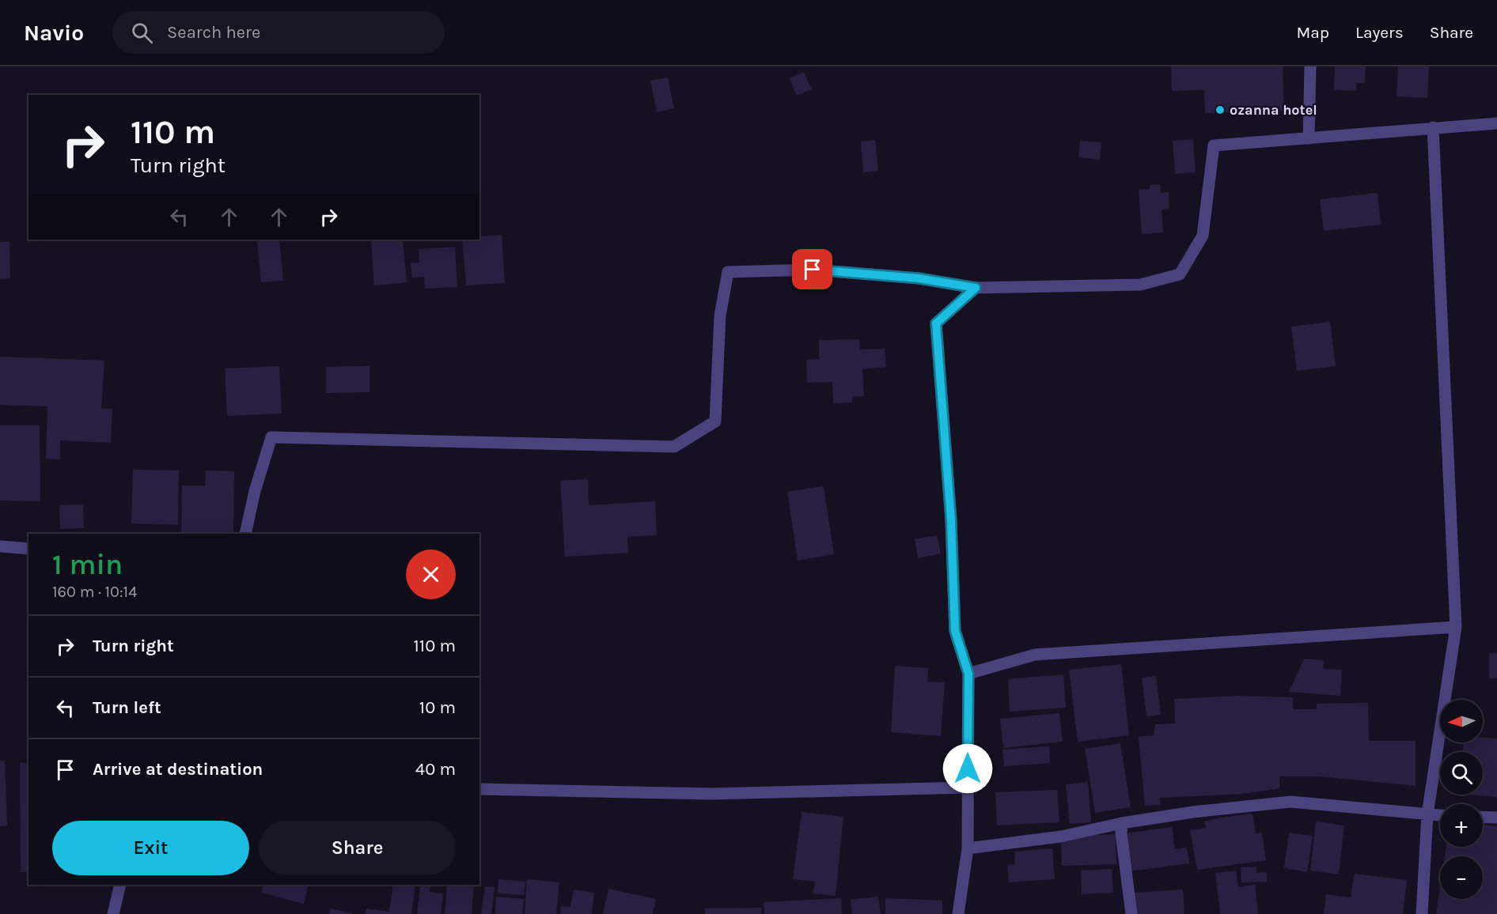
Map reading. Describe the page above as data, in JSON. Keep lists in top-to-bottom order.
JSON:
{
  "places": ["ozanna hotel"],
  "north": "left",
  "page": {
    "header": "Navio",
    "search": "Search here",
    "nav": ["Map", "Layers", "Share"],
    "turn": ["110 m", "Turn right"],
    "heading": ["1 min", "160 m · 10:14"],
    "list": [
      {
        "name": "Turn right",
        "value": "110 m"
      },
      {
        "name": "Turn left",
        "value": "10 m"
      },
      {
        "name": "Arrive at destination",
        "value": "40 m"
      }
    ],
    "map_buttons": ["+", "−"],
    "buttons": ["Exit", "Share"]
  }
}
